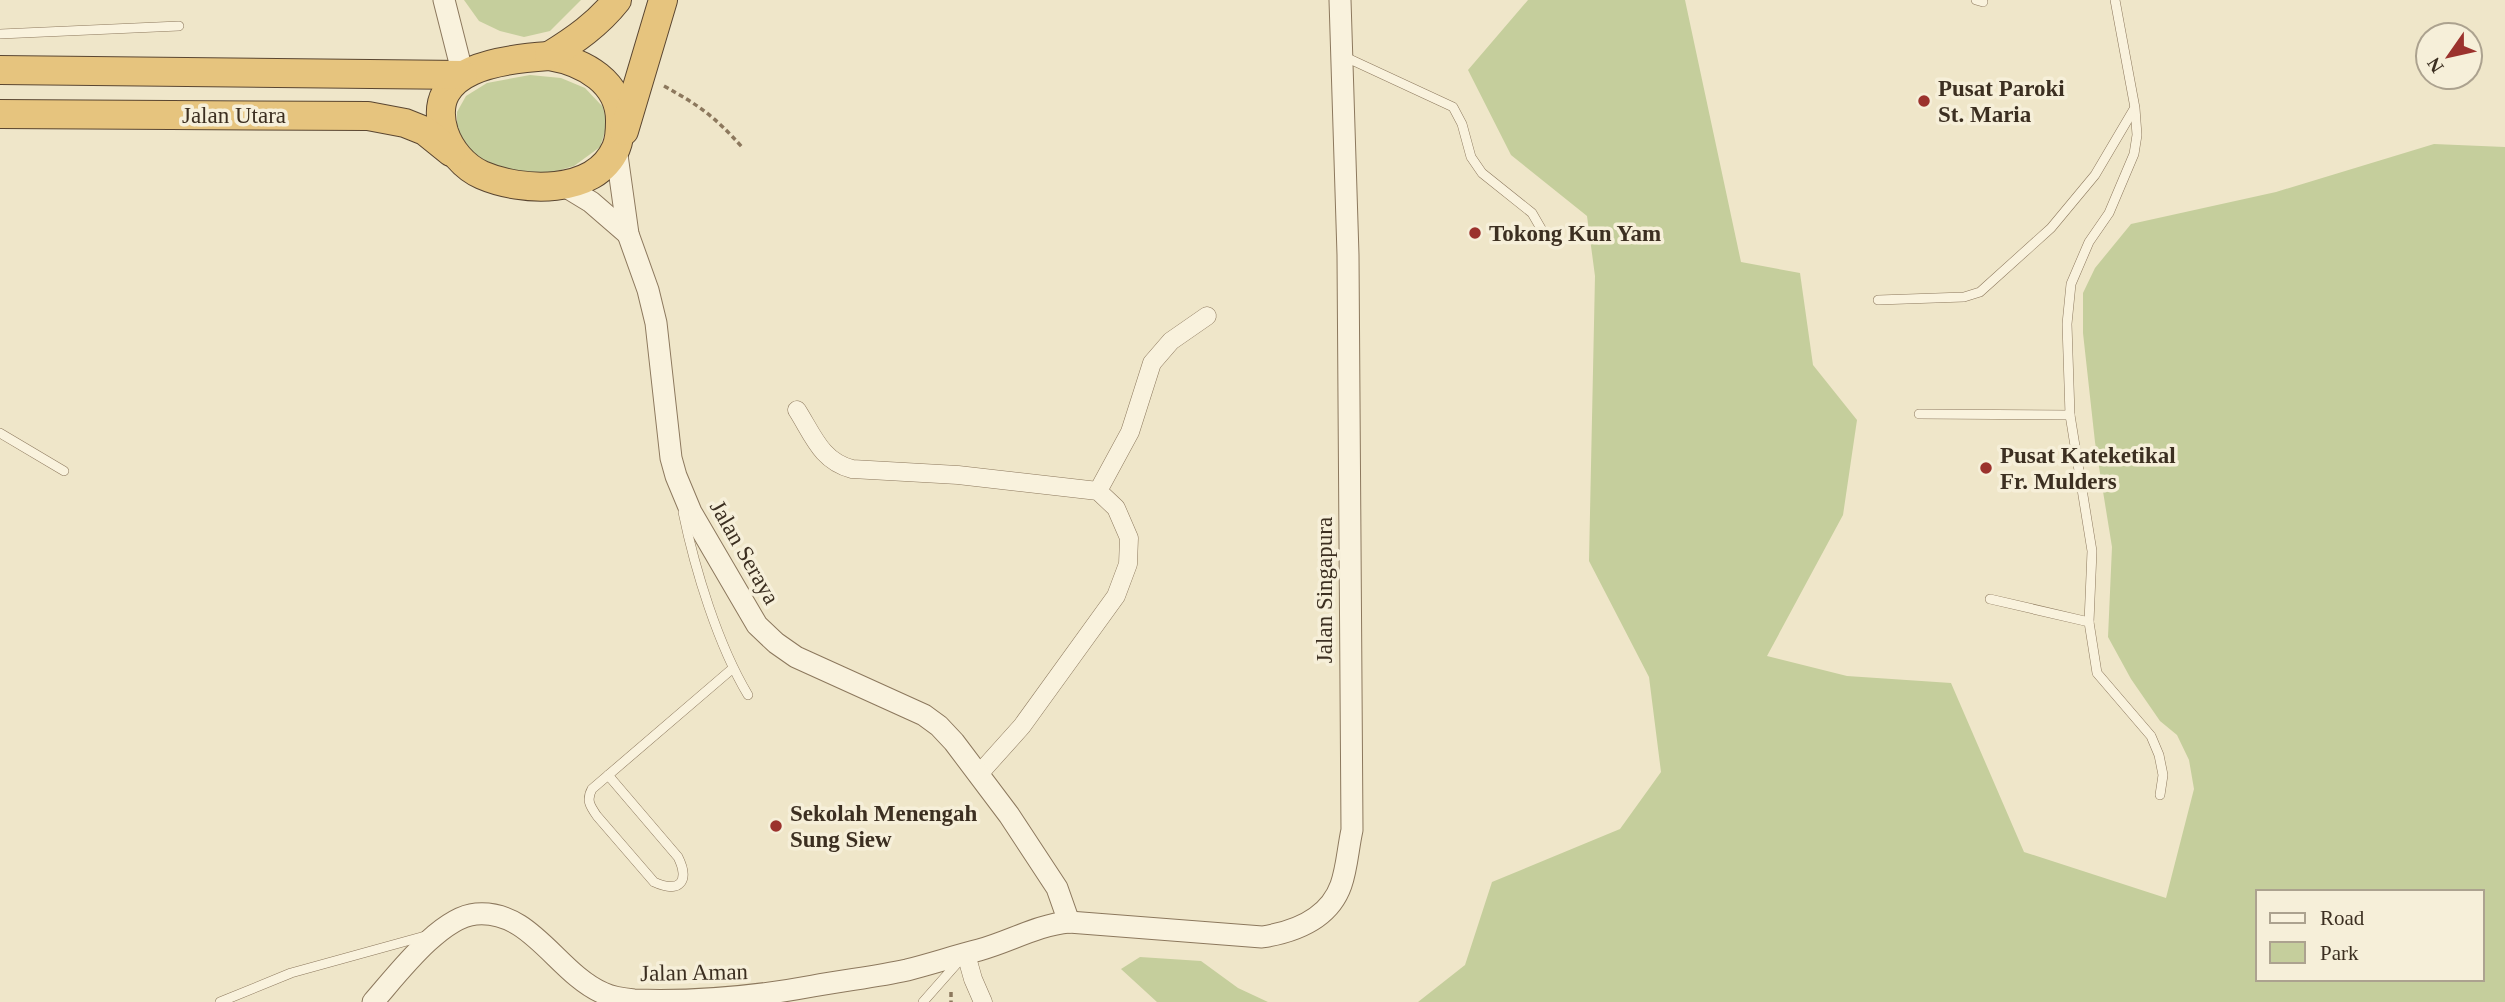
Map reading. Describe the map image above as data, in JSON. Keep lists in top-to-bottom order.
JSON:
{
  "streets": {
    "highway": ["Jalan Utara"],
    "street": ["Jalan Seraya", "Jalan Singapura", "Jalan Aman"]
  },
  "crossings": [
    ["Jalan Utara", "Jalan Seraya"],
    ["Jalan Seraya", "Jalan Singapura"],
    ["Jalan Seraya", "Jalan Aman"],
    ["Jalan Singapura", "Jalan Aman"]
  ],
  "places": [
    "Pusat Paroki St. Maria",
    "Tokong Kun Yam",
    "Pusat Kateketikal Fr. Mulders",
    "Sekolah Menengah Sung Siew"
  ],
  "legend": ["Road", "Park"],
  "north": "bottom left"
}
